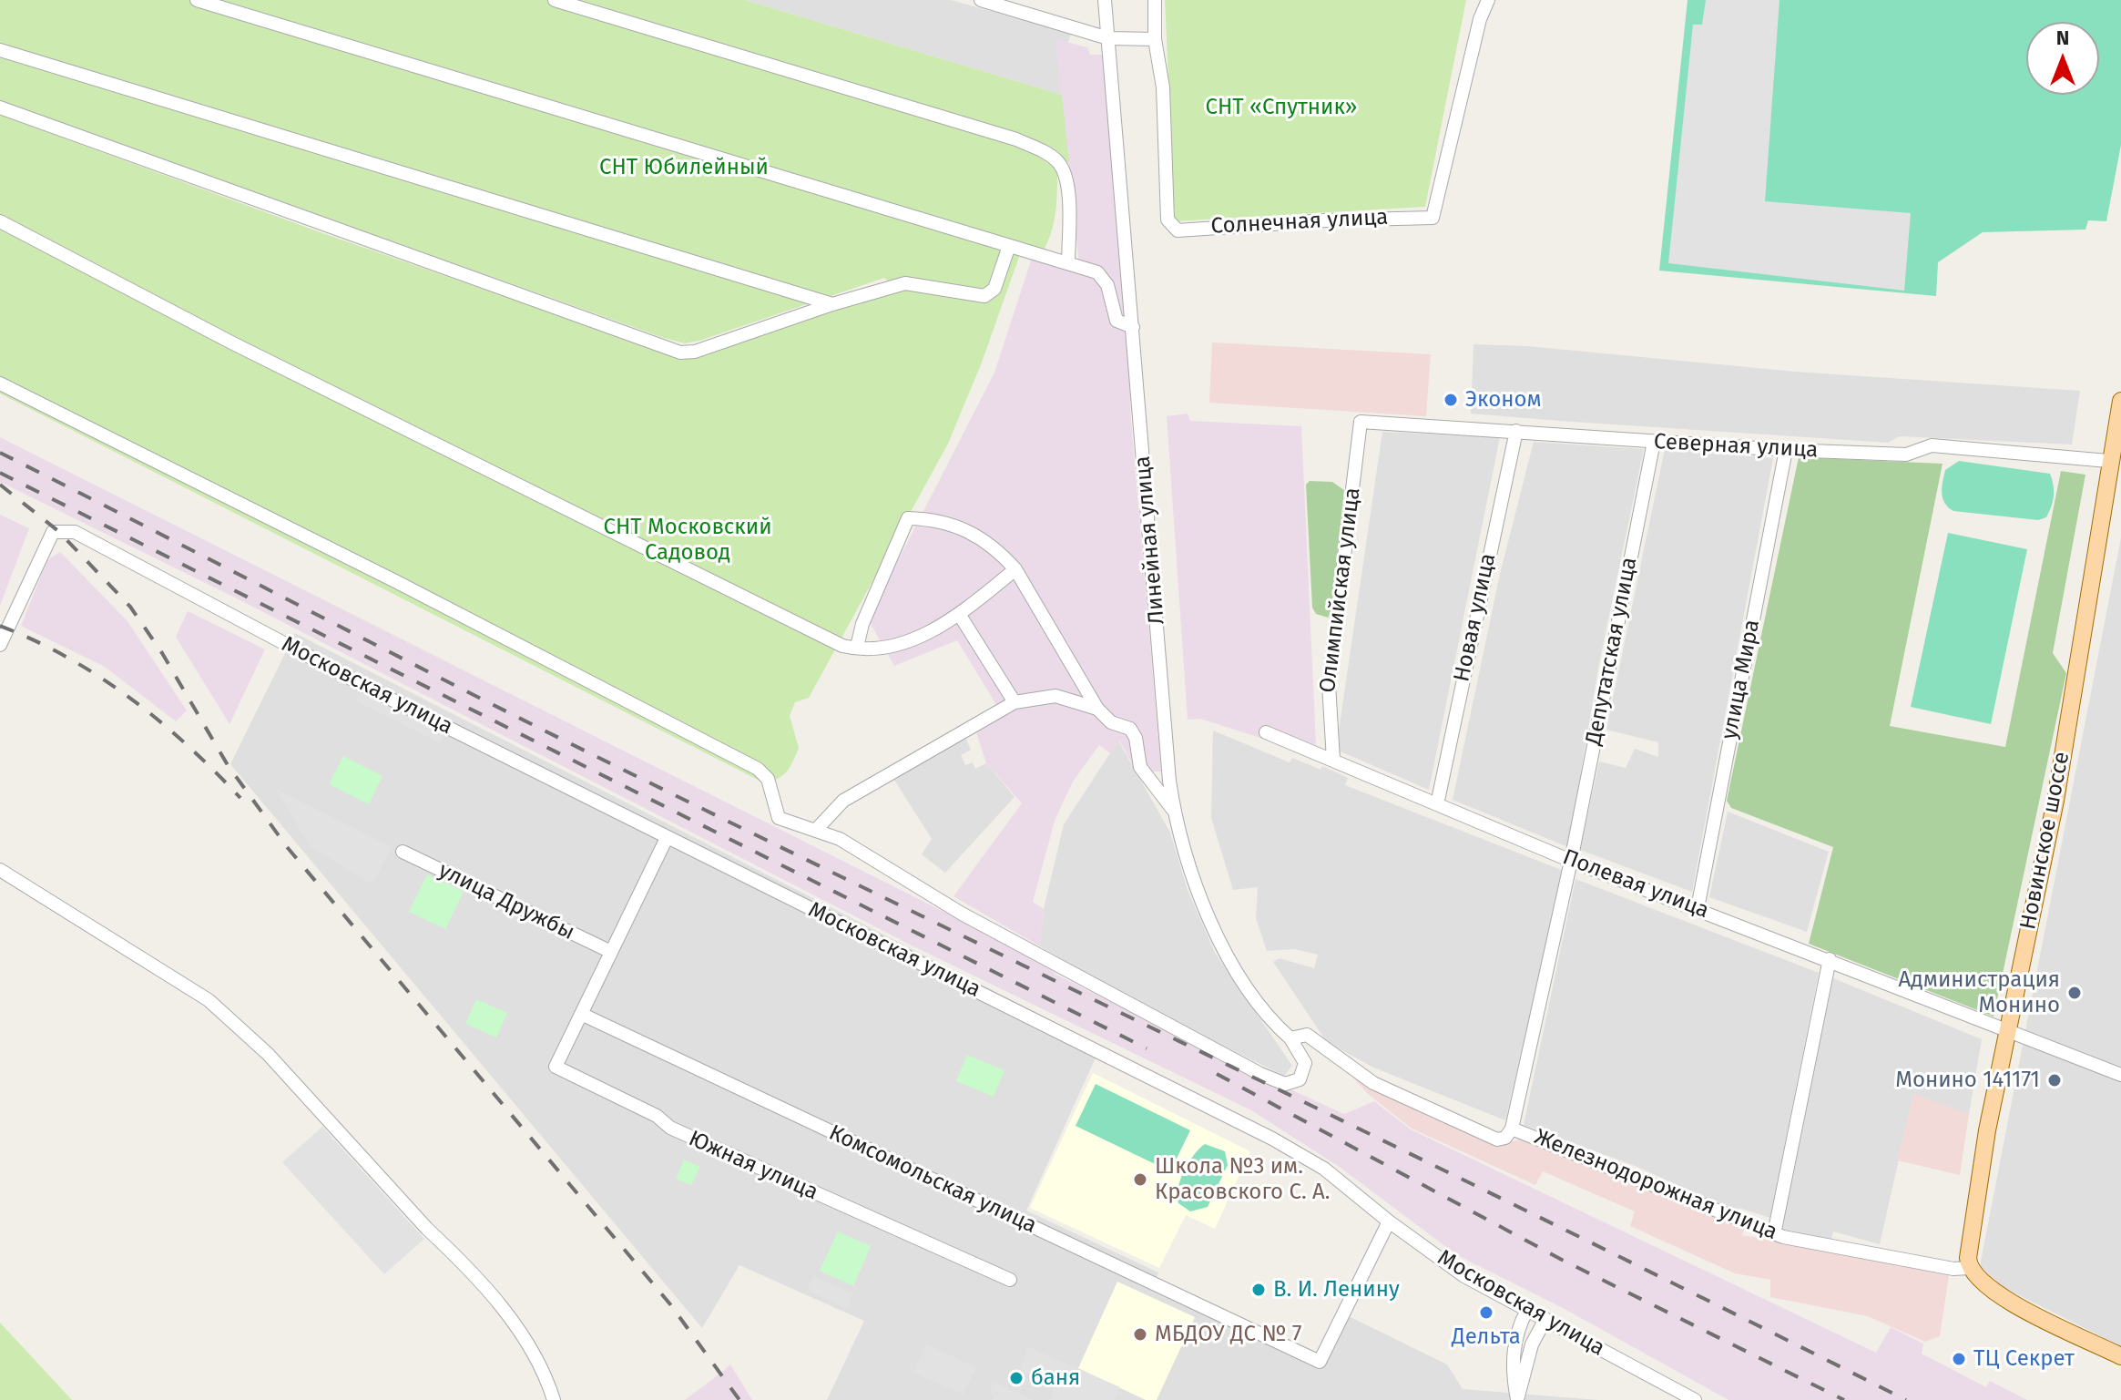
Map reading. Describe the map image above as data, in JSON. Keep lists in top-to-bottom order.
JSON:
{
  "streets": {
    "main road": ["Новинское шоссе", "Железнодорожная улица"],
    "street": [
      "Солнечная улица",
      "Северная улица",
      "Линейная улица",
      "Олимпийская улица",
      "Новая улица",
      "Депутатская улица",
      "улица Мира",
      "Московская улица",
      "Полевая улица",
      "улица Дружбы",
      "Южная улица",
      "Комсомольская улица"
    ]
  },
  "crossings": [
    ["Северная улица", "Олимпийская улица"],
    ["Северная улица", "Новая улица"],
    ["Северная улица", "Депутатская улица"],
    ["Северная улица", "улица Мира"],
    ["Северная улица", "Новинское шоссе"],
    ["Линейная улица", "Железнодорожная улица"],
    ["Олимпийская улица", "Полевая улица"],
    ["Новая улица", "Полевая улица"],
    ["Депутатская улица", "Полевая улица"],
    ["Депутатская улица", "Железнодорожная улица"],
    ["улица Мира", "Полевая улица"],
    ["Московская улица", "Комсомольская улица"],
    ["Новинское шоссе", "Полевая улица"],
    ["Новинское шоссе", "Железнодорожная улица"],
    ["Южная улица", "Комсомольская улица"]
  ],
  "parks": ["СНТ «Спутник»", "СНТ Юбилейный", "СНТ Московский Садовод"],
  "places": [
    "Эконом",
    "Администрация Монино",
    "Монино 141171",
    "Школа №3 им. Красовского С. А.",
    "В. И. Ленину",
    "Дельта",
    "МБДОУ ДС № 7",
    "ТЦ Секрет",
    "баня"
  ],
  "north": "top"
}
